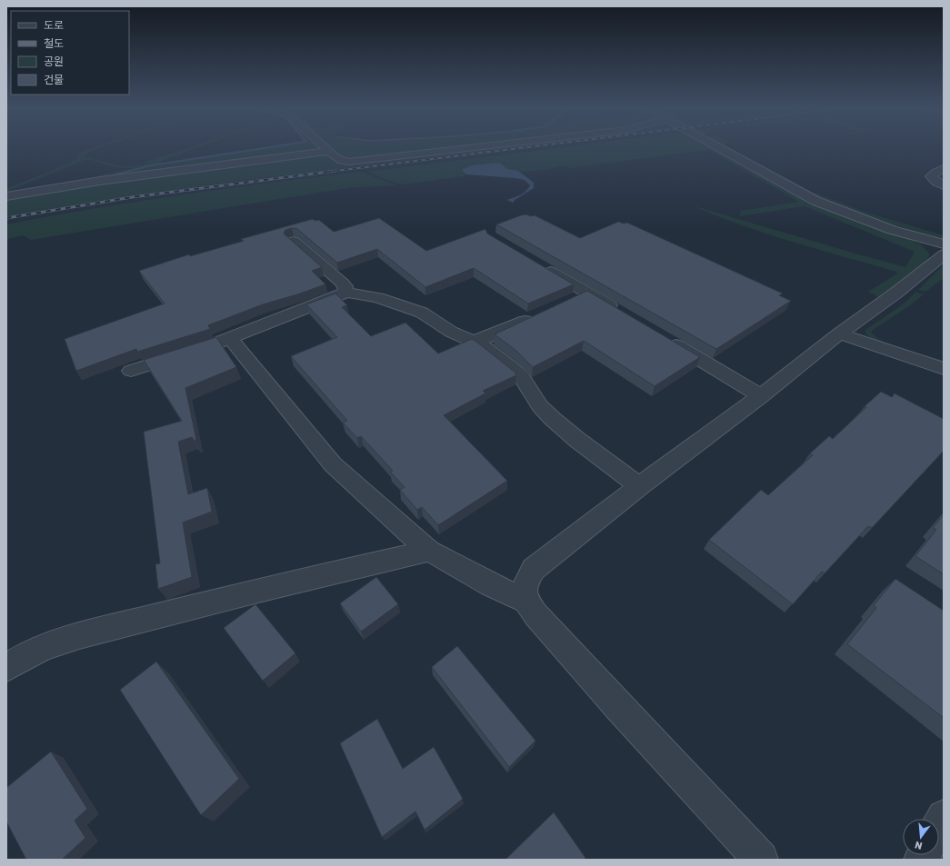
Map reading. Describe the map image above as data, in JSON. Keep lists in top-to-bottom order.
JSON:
{
  "legend": [
    "도로",
    "철도",
    "공원",
    "건물"
  ],
  "north": "bottom"
}
